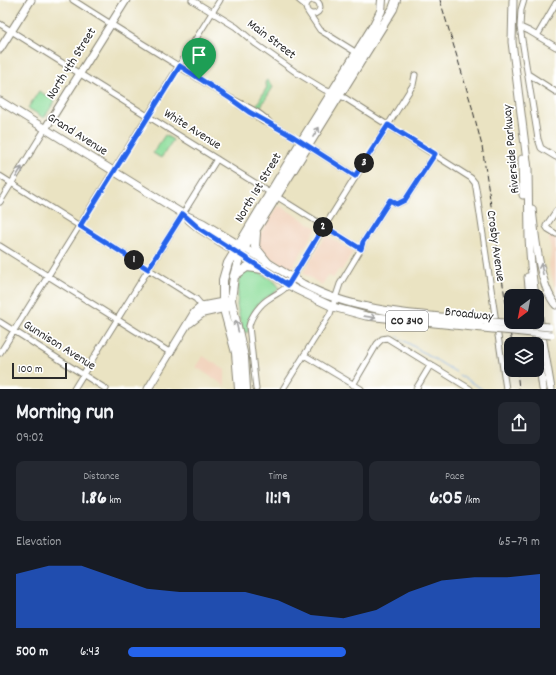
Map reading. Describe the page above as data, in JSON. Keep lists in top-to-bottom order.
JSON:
{
  "streets": {
    "highway": ["North 1st Street"],
    "main road": [
      "North 4th Street",
      "Grand Avenue",
      "Riverside Parkway",
      "Broadway",
      "CO 340"
    ],
    "street": [
      "Main Street",
      "White Avenue",
      "Crosby Avenue",
      "Gunnison Avenue"
    ]
  },
  "crossings": [
    ["Main Street", "North 1st Street"],
    ["Main Street", "Crosby Avenue"],
    ["North 4th Street", "White Avenue"],
    ["North 4th Street", "Grand Avenue"],
    ["White Avenue", "North 1st Street"],
    ["Grand Avenue", "North 1st Street"],
    ["Grand Avenue", "Broadway"],
    ["Grand Avenue", "CO 340"],
    ["Broadway", "CO 340"]
  ],
  "scale_bar": "100 m",
  "north": "bottom left",
  "page": {
    "pins": ["3", "2", "1"],
    "scale": "100 m",
    "heading": ["Morning run", "09:02"],
    "stats": [
      ["Distance", "1.86 km"],
      ["Time", "11:19"],
      ["Pace", "6:05 /km"]
    ],
    "chart": ["Elevation", "65–79 m"],
    "list": [
      {
        "name": "500 m",
        "note": "6:43"
      }
    ]
  }
}
